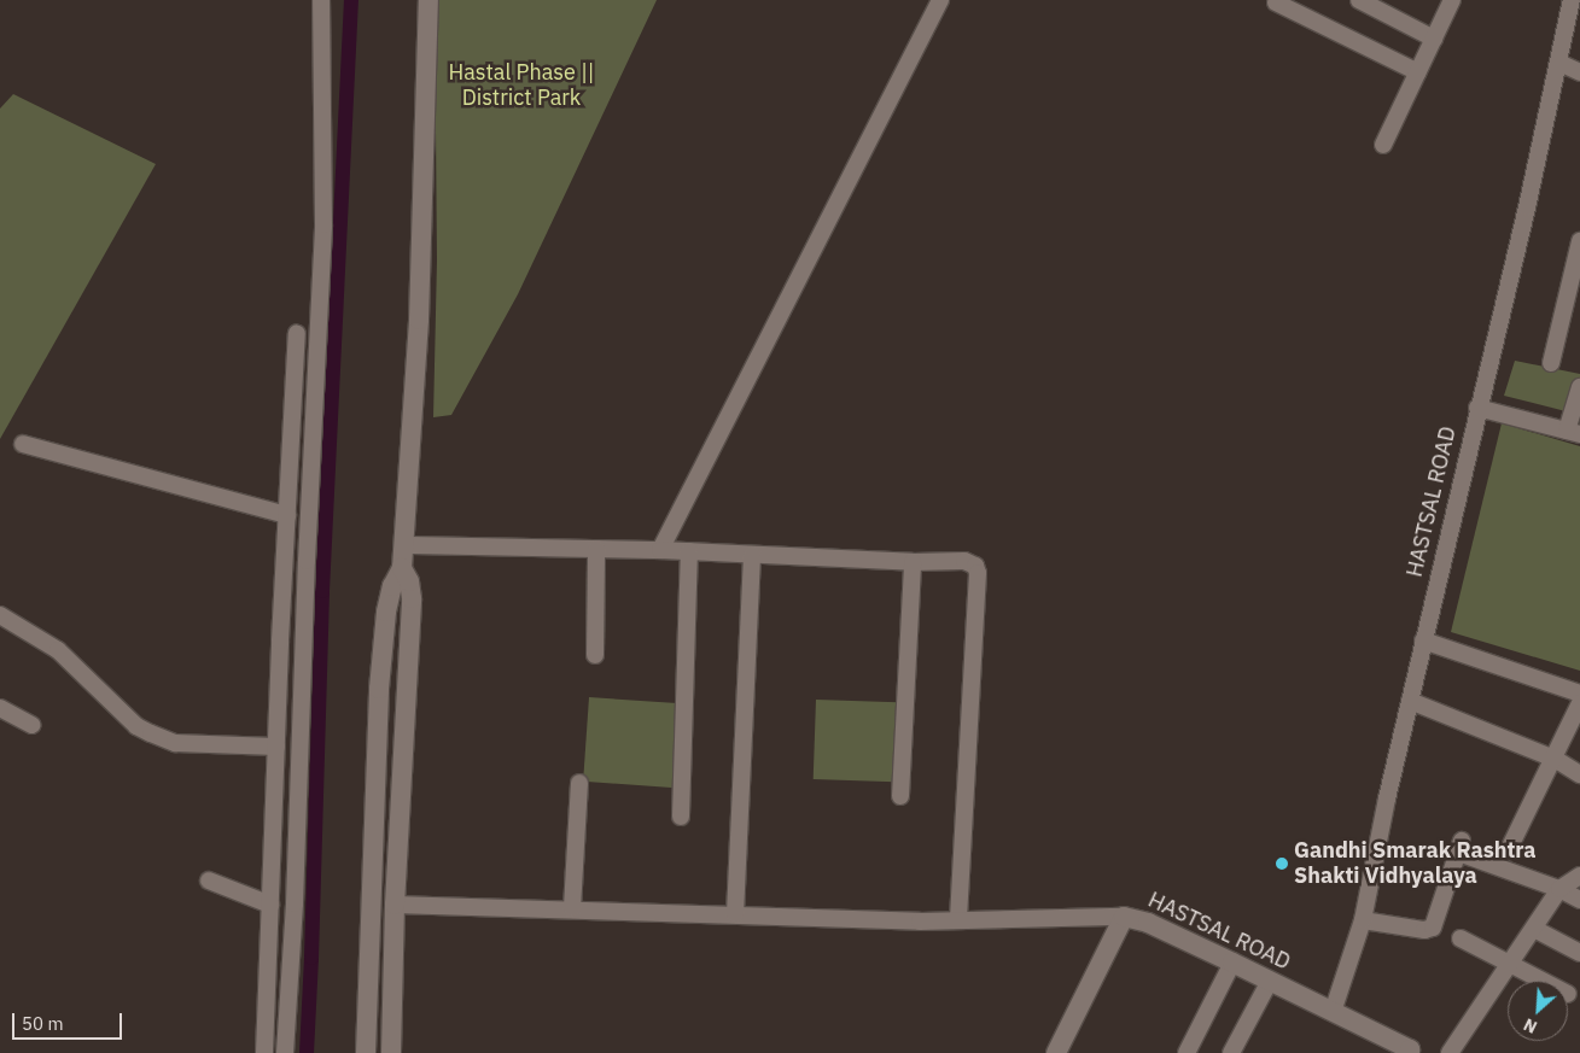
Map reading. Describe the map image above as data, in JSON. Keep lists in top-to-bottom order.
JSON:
{
  "streets": {
    "street": ["HASTSAL ROAD"]
  },
  "parks": ["Hastal Phase || District Park"],
  "places": ["Gandhi Smarak Rashtra Shakti Vidhyalaya"],
  "scale_bar": "50 m",
  "north": "bottom left"
}
